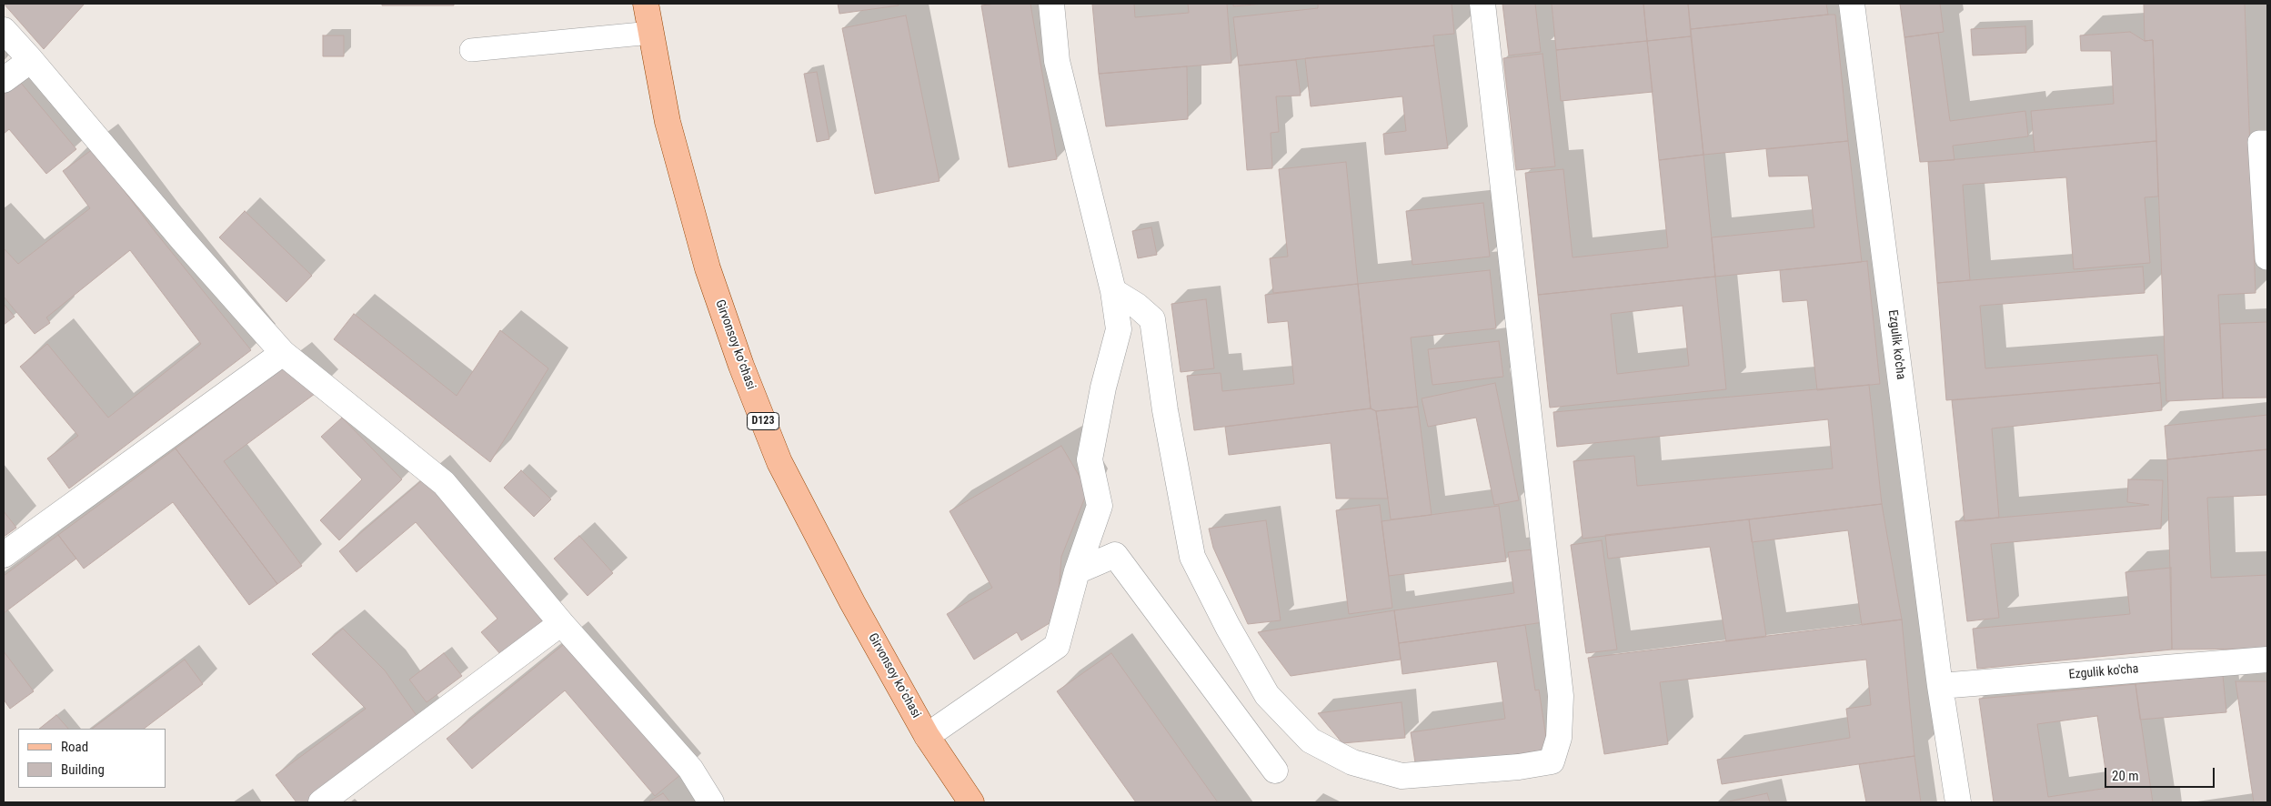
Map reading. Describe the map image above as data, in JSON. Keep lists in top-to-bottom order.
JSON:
{
  "streets": {
    "main road": ["Girvonsoy koʻchasi", "D123"],
    "street": ["Ezgulik ko'cha"]
  },
  "legend": ["Road", "Building"],
  "scale_bar": "20 m"
}
